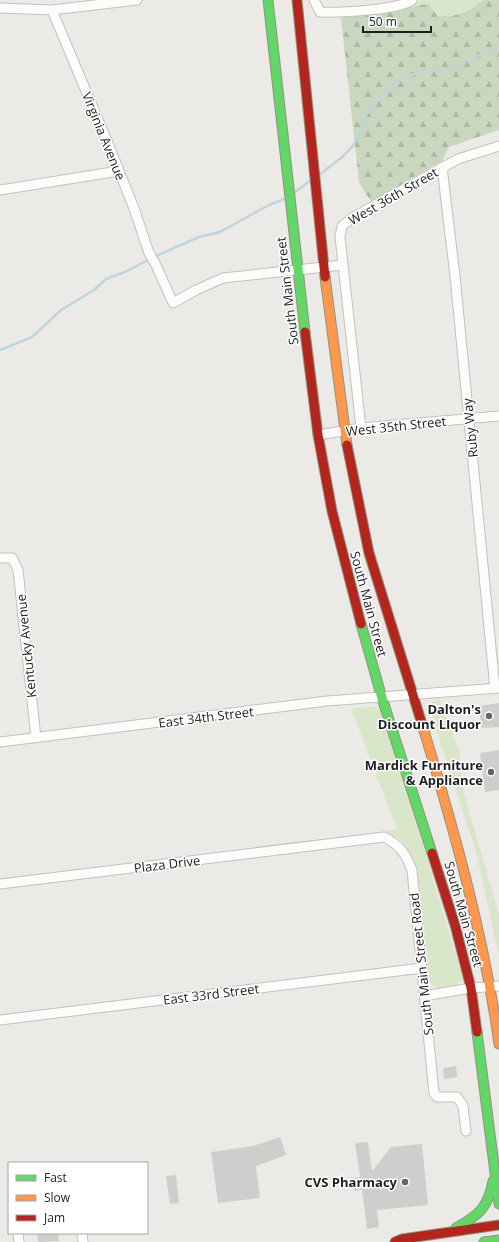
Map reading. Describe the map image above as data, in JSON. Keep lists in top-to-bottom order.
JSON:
{
  "streets": {
    "main road": ["South Main Street"],
    "street": [
      "Virginia Avenue",
      "West 36th Street",
      "West 35th Street",
      "Ruby Way",
      "Kentucky Avenue",
      "East 34th Street",
      "Plaza Drive",
      "South Main Street Road",
      "East 33rd Street"
    ]
  },
  "crossings": [
    ["Virginia Avenue", "South Main Street"],
    ["West 36th Street", "Ruby Way"],
    ["South Main Street", "West 35th Street"],
    ["South Main Street", "East 34th Street"],
    ["West 35th Street", "Ruby Way"],
    ["Ruby Way", "East 34th Street"],
    ["Kentucky Avenue", "East 34th Street"],
    ["Plaza Drive", "South Main Street Road"],
    ["South Main Street Road", "East 33rd Street"]
  ],
  "places": ["Dalton's Discount LIquor", "Mardick Furniture & Appliance", "CVS Pharmacy"],
  "legend": ["Fast", "Slow", "Jam"],
  "scale_bar": "50 m"
}
